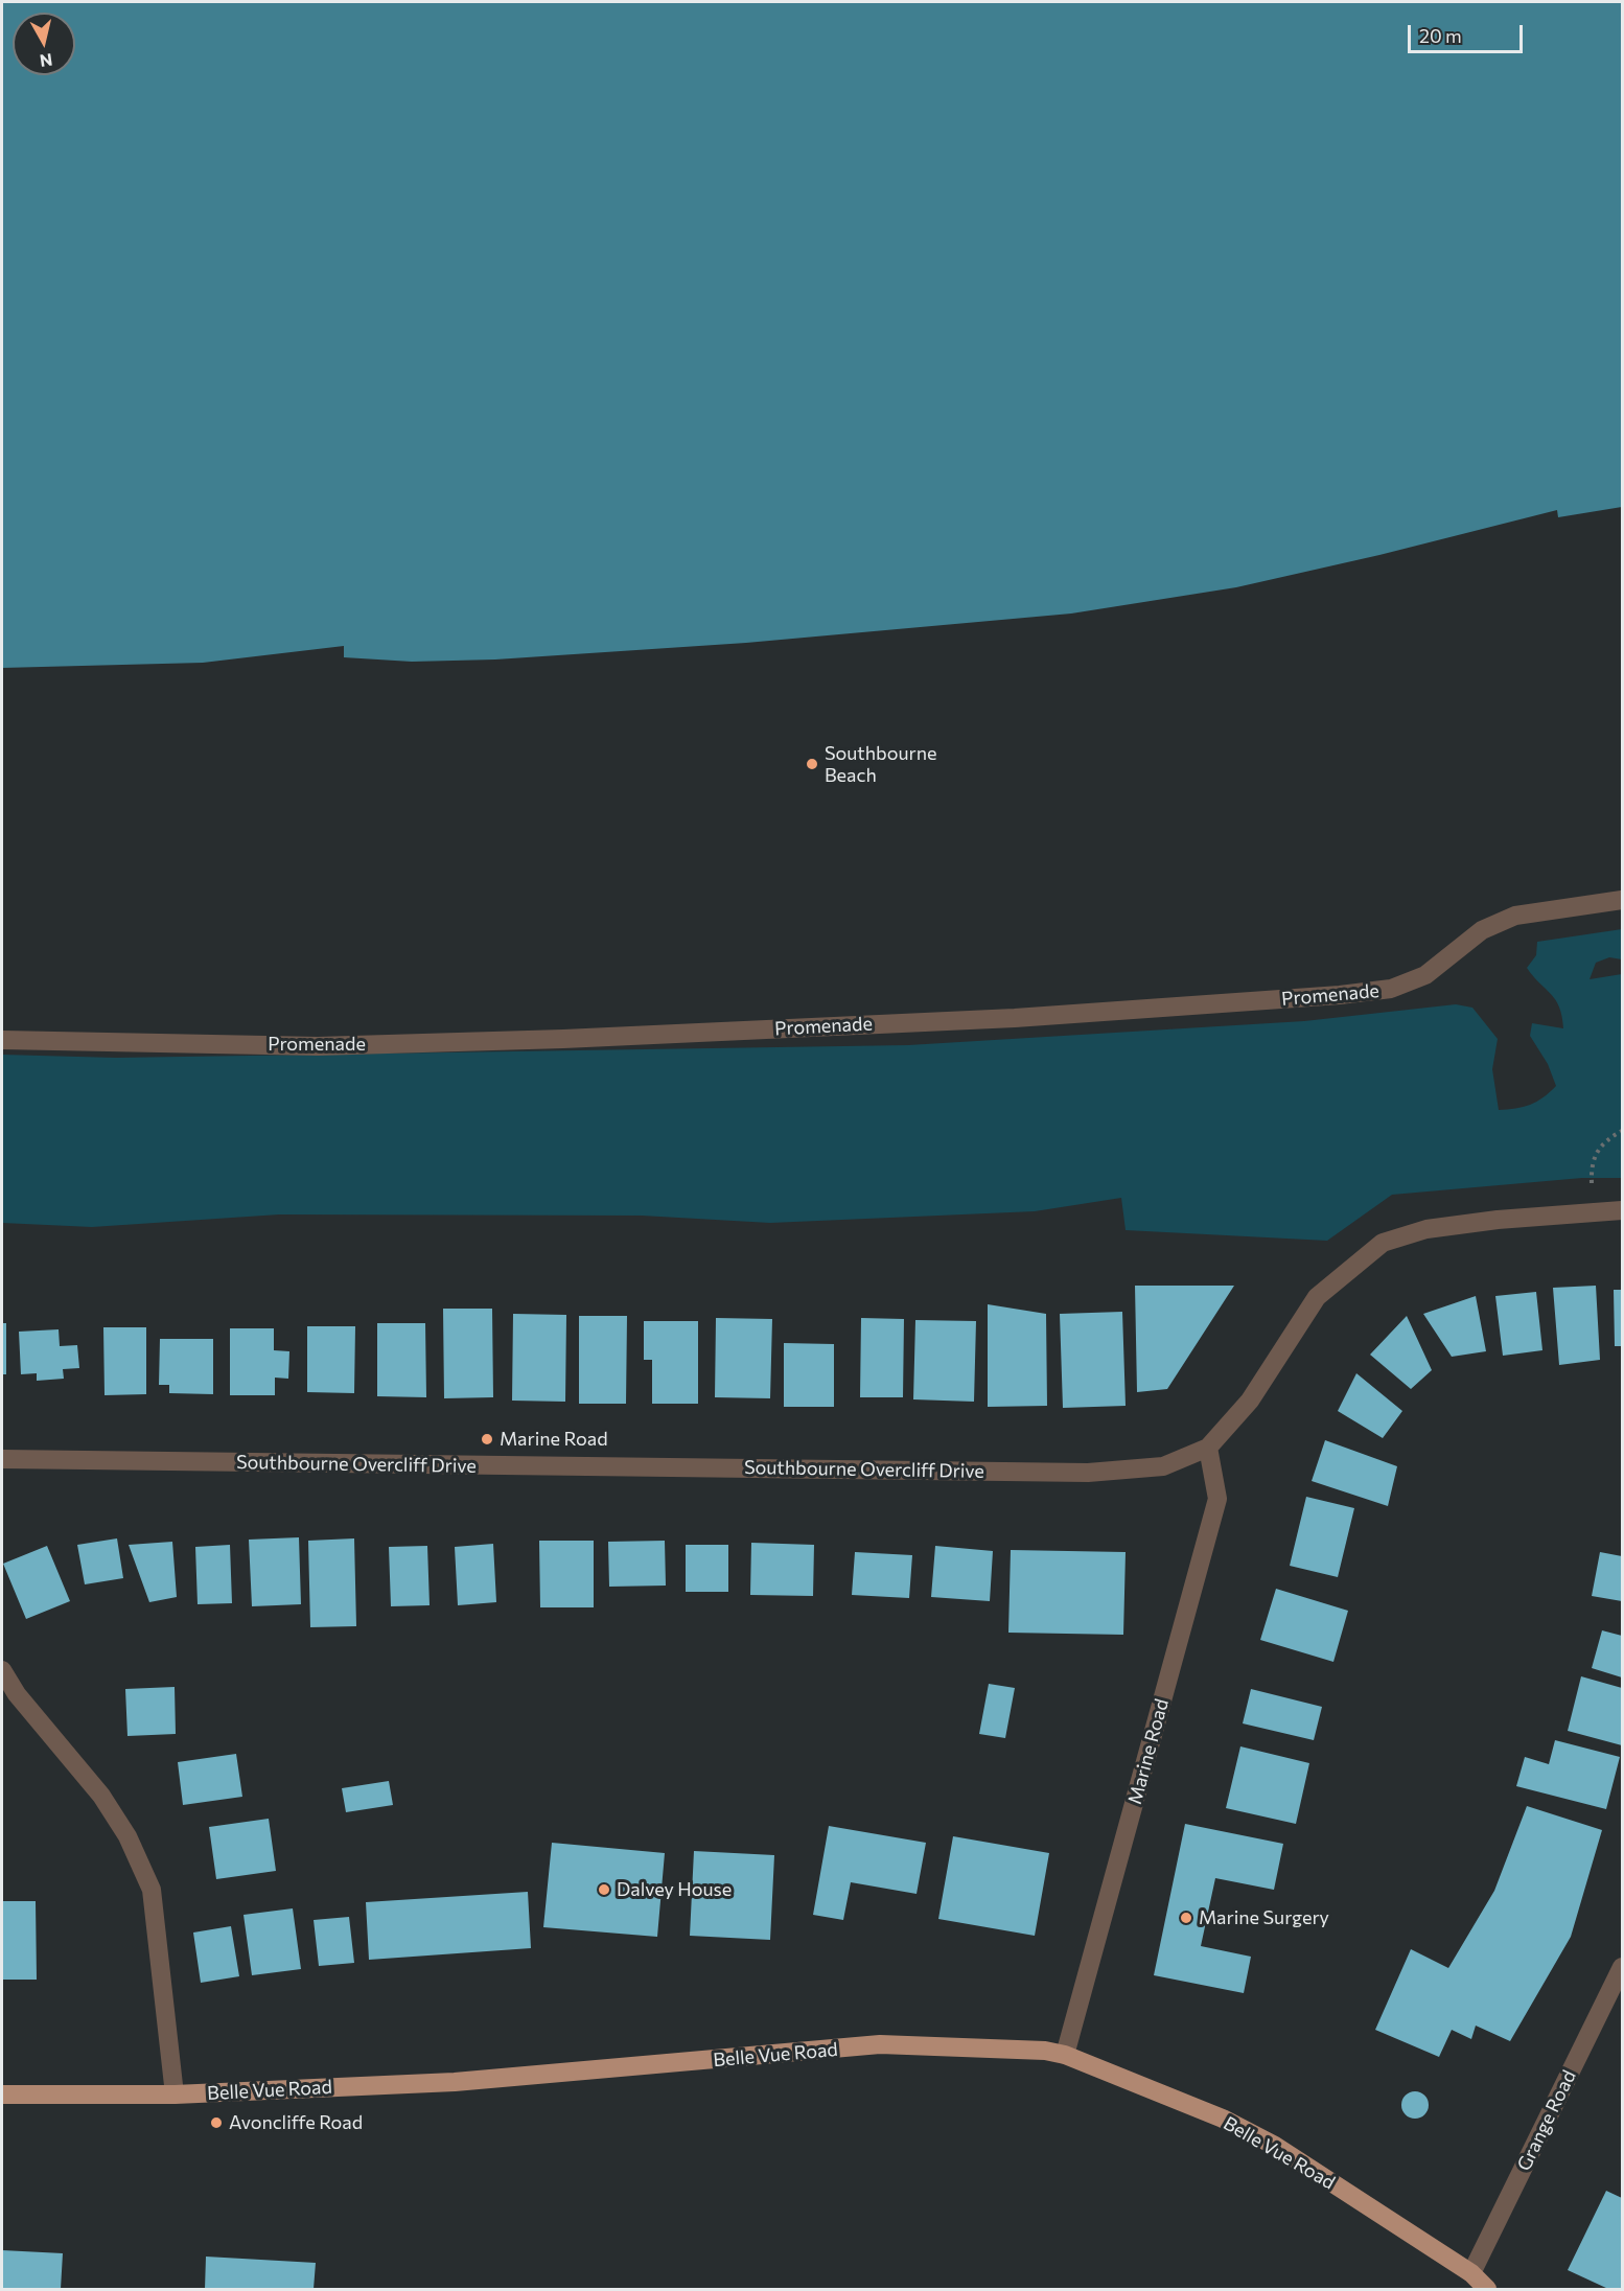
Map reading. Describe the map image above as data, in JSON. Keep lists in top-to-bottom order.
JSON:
{
  "streets": {
    "main road": ["Belle Vue Road"],
    "street": [
      "Promenade",
      "Southbourne Overcliff Drive",
      "Marine Road",
      "Grange Road"
    ]
  },
  "crossings": [
    ["Southbourne Overcliff Drive", "Marine Road"],
    ["Marine Road", "Belle Vue Road"],
    ["Belle Vue Road", "Grange Road"]
  ],
  "places": [
    "Southbourne Beach",
    "Marine Road",
    "Dalvey House",
    "Marine Surgery",
    "Avoncliffe Road"
  ],
  "scale_bar": "20 m",
  "north": "bottom"
}
